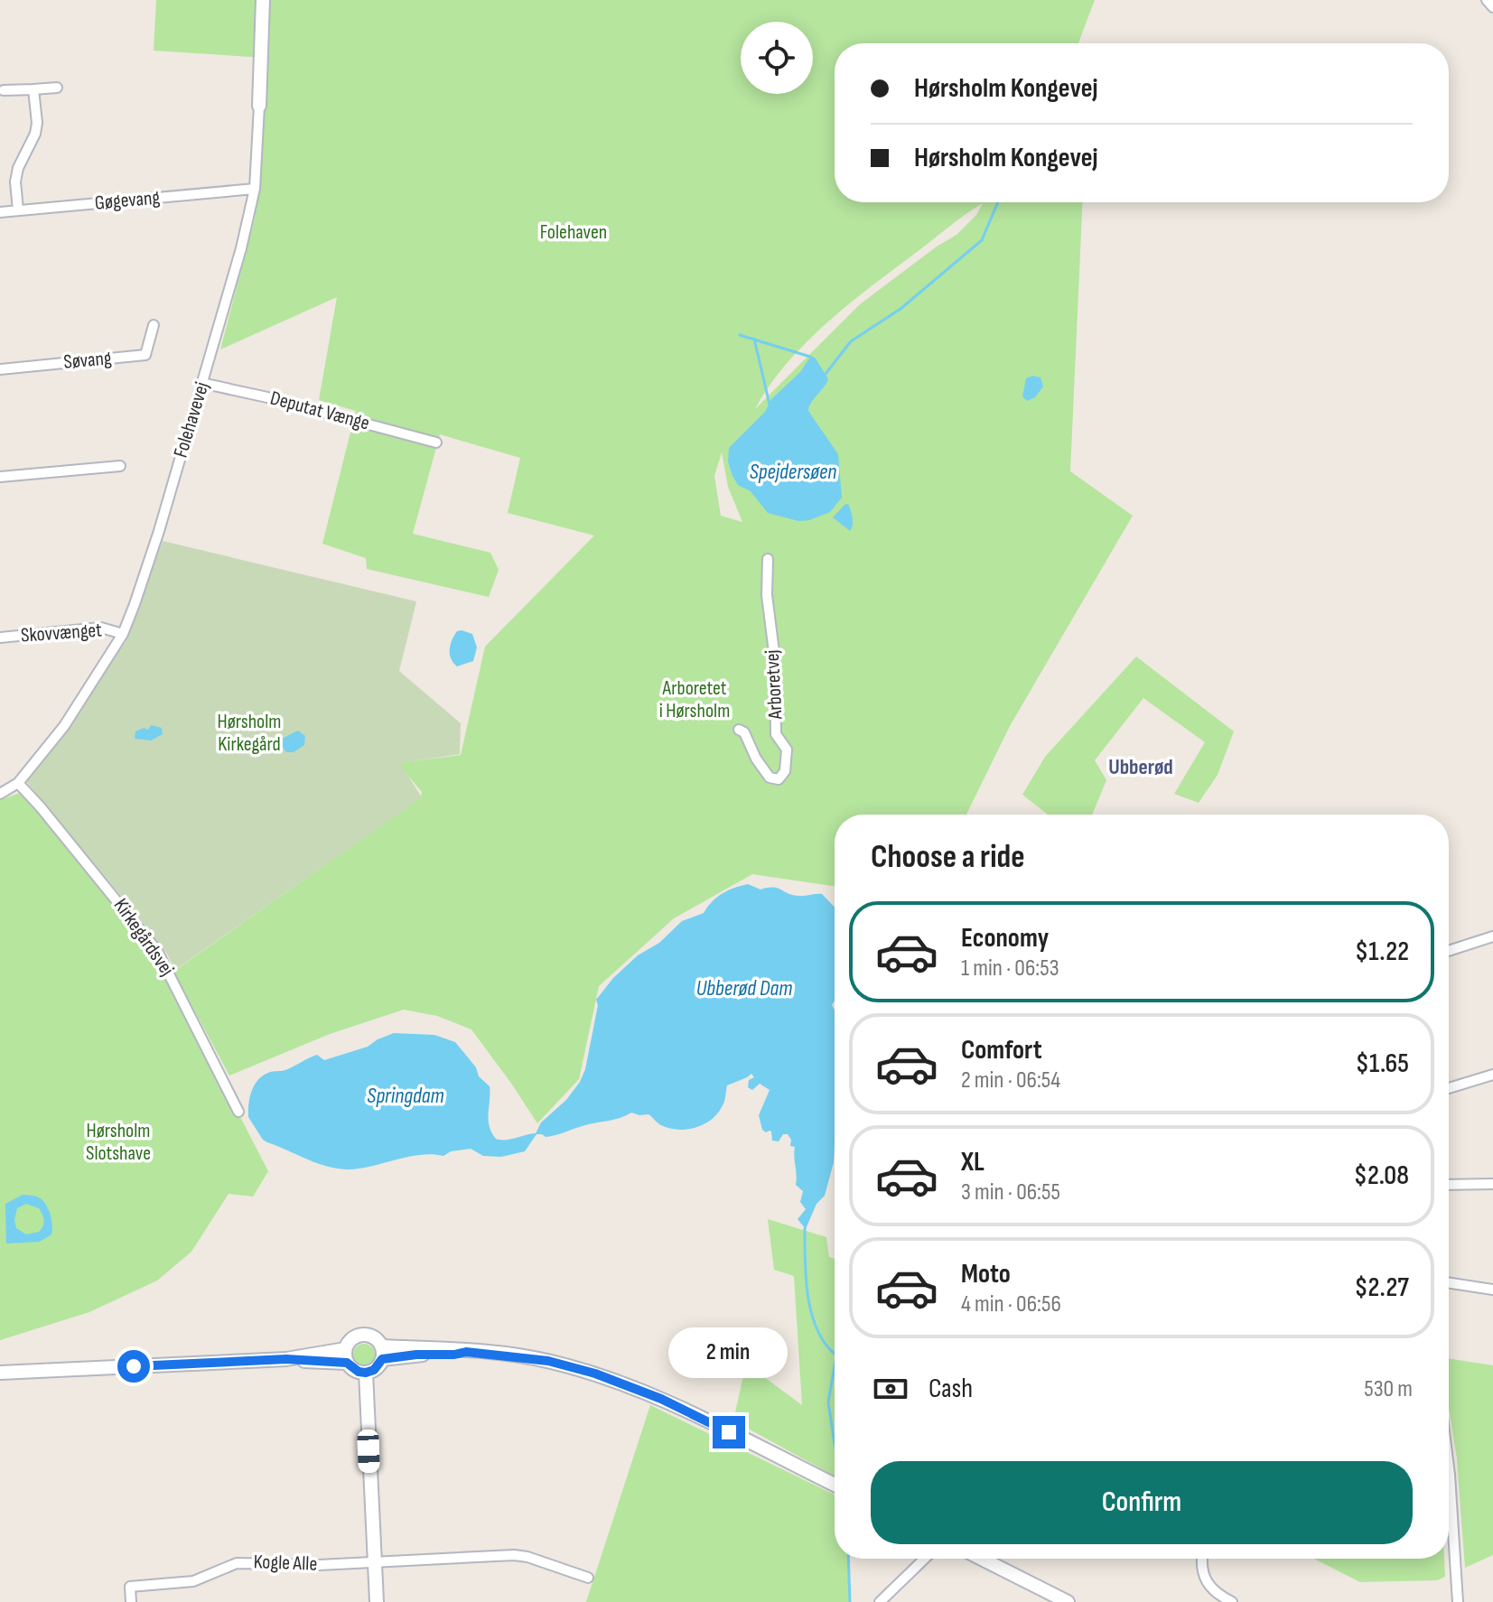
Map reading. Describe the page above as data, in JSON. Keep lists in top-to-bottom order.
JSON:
{
  "streets": {
    "main road": ["Folehavevej"],
    "street": [
      "Gøgevang",
      "Søvang",
      "Deputat Vænge",
      "Skovvænget",
      "Arboretvej",
      "Kirkegårdsvej",
      "Kogle Alle"
    ]
  },
  "crossings": [
    ["Gøgevang", "Folehavevej"],
    ["Deputat Vænge", "Folehavevej"],
    ["Folehavevej", "Skovvænget"],
    ["Folehavevej", "Kirkegårdsvej"]
  ],
  "districts": ["Ubberød"],
  "water": ["Spejdersøen", "Ubberød Dam", "Springdam"],
  "parks": [
    "Folehaven",
    "Arboretet i Hørsholm",
    "Hørsholm Kirkegård",
    "Hørsholm Slotshave"
  ],
  "page": {
    "banner": ["Hørsholm Kongevej", "Hørsholm Kongevej"],
    "heading": "Choose a ride",
    "list": [
      {
        "name": "Economy",
        "note": "1 min · 06:53",
        "value": "$1.22"
      },
      {
        "name": "Comfort",
        "note": "2 min · 06:54",
        "value": "$1.65"
      },
      {
        "name": "XL",
        "note": "3 min · 06:55",
        "value": "$2.08"
      },
      {
        "name": "Moto",
        "note": "4 min · 06:56",
        "value": "$2.27"
      }
    ],
    "bubble": "2 min",
    "pay": ["Cash", "530 m"],
    "buttons": "Confirm"
  }
}
